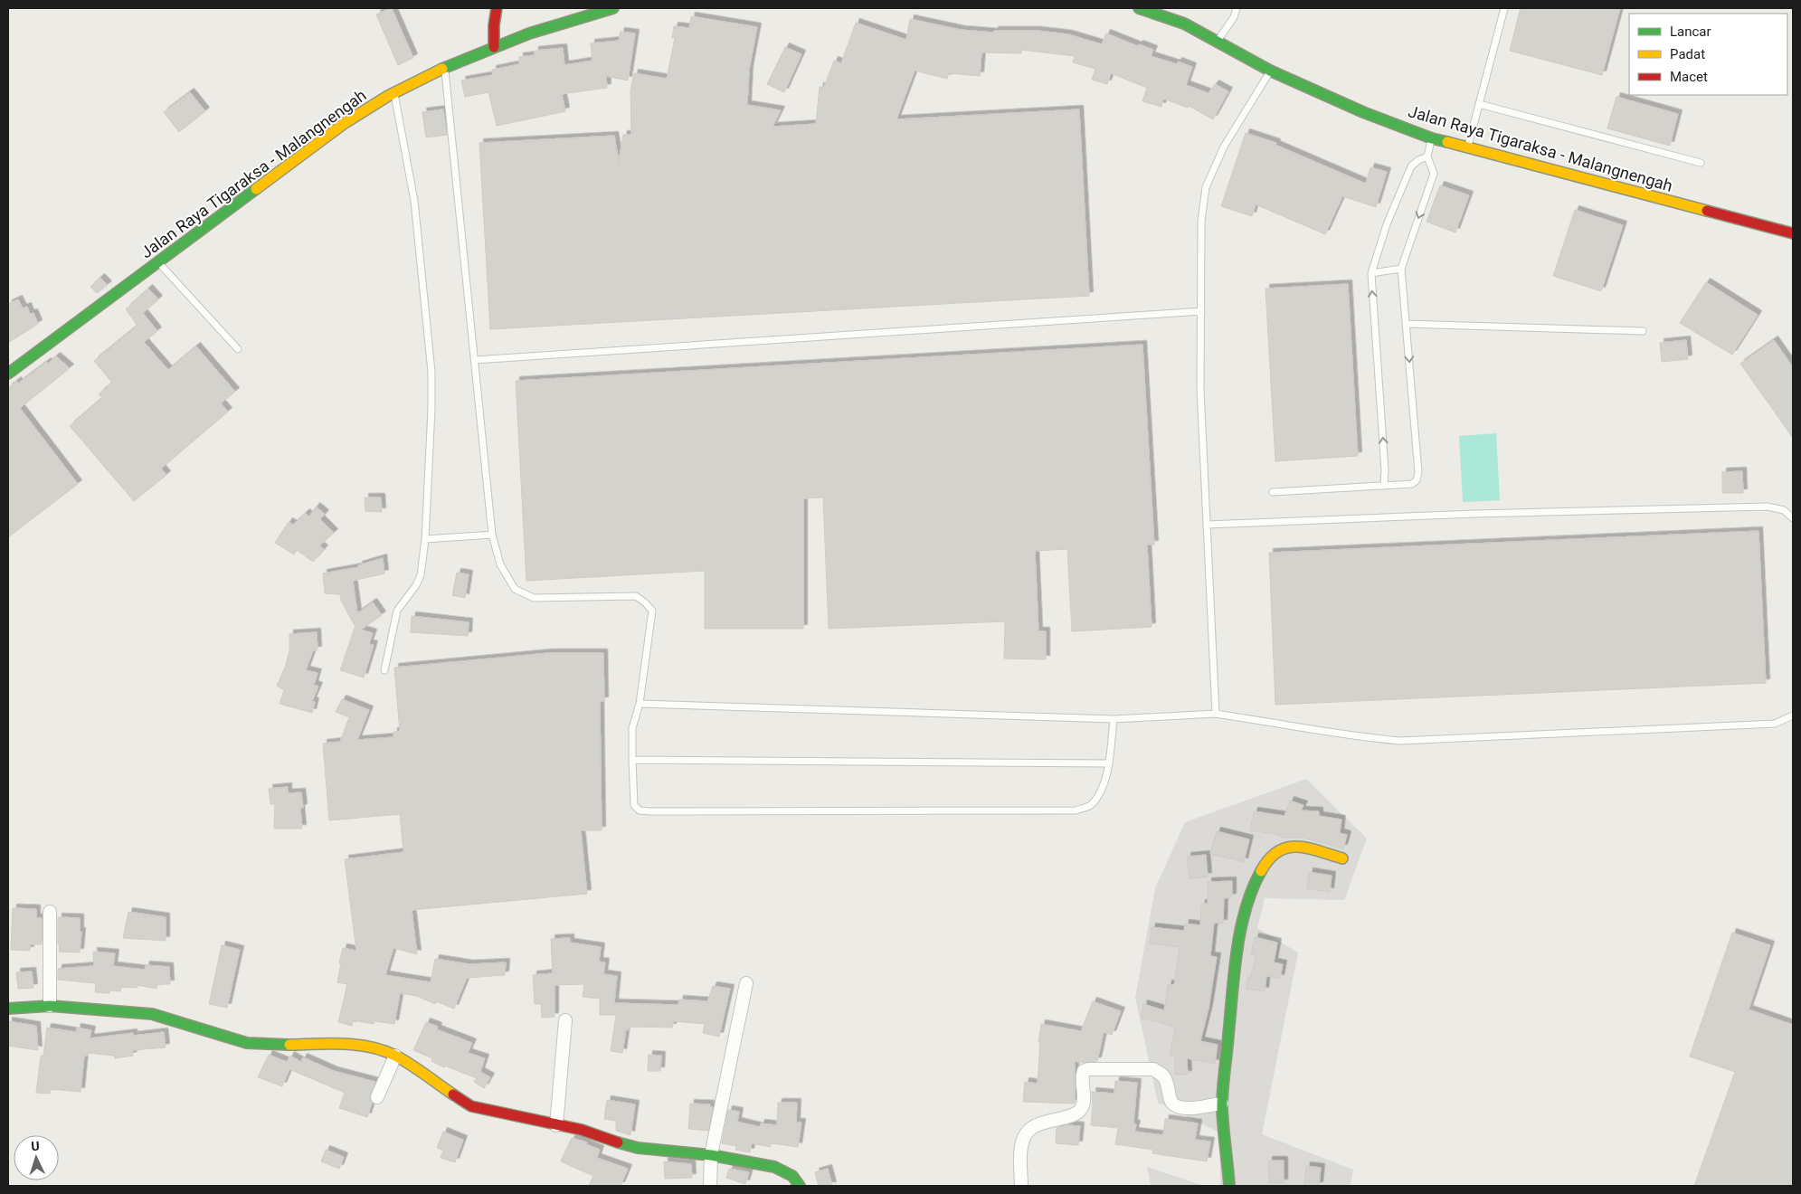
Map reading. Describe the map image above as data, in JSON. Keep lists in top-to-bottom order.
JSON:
{
  "streets": {
    "main road": ["Jalan Raya Tigaraksa - Malangnengah"]
  },
  "legend": ["Lancar", "Padat", "Macet"],
  "north": "top"
}
